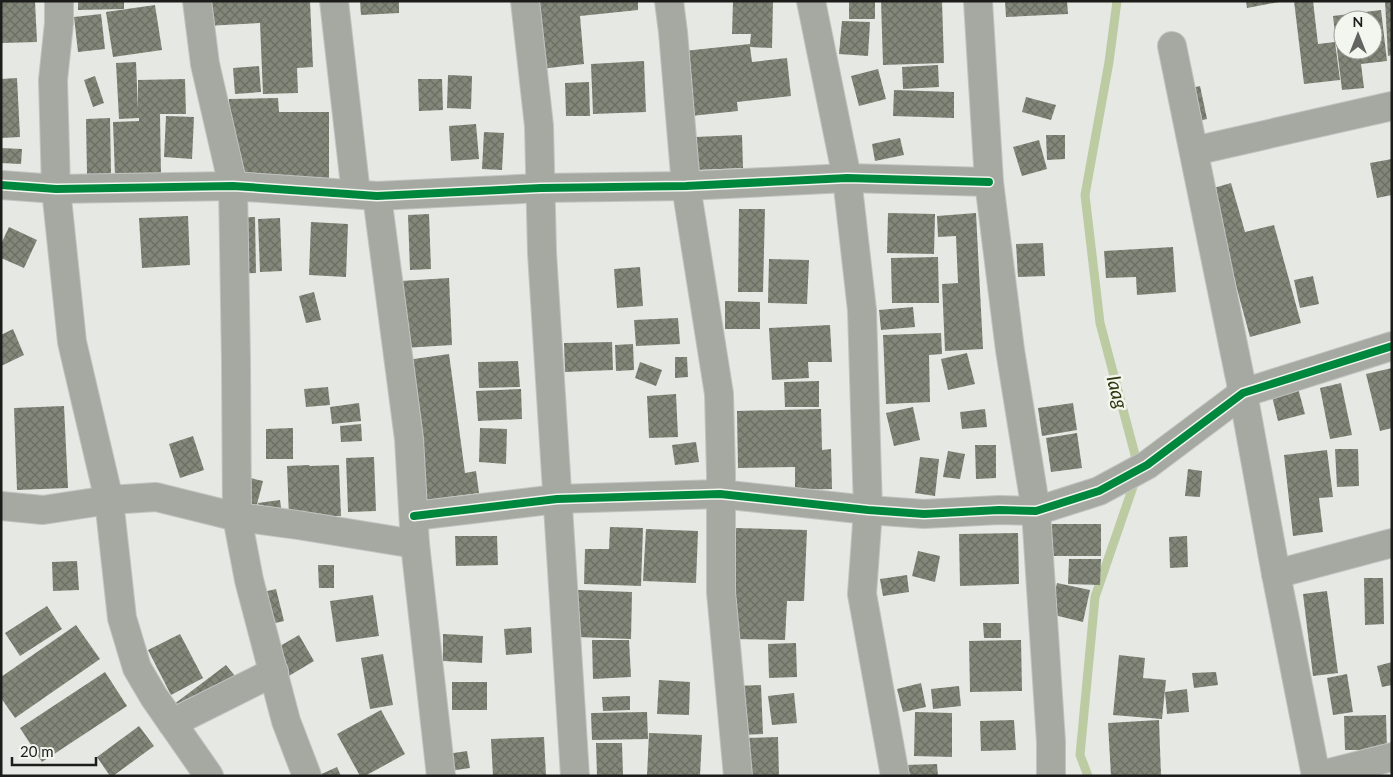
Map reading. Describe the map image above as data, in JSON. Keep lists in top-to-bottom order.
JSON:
{
  "water": ["laag"],
  "scale_bar": "20 m",
  "north": "top"
}
